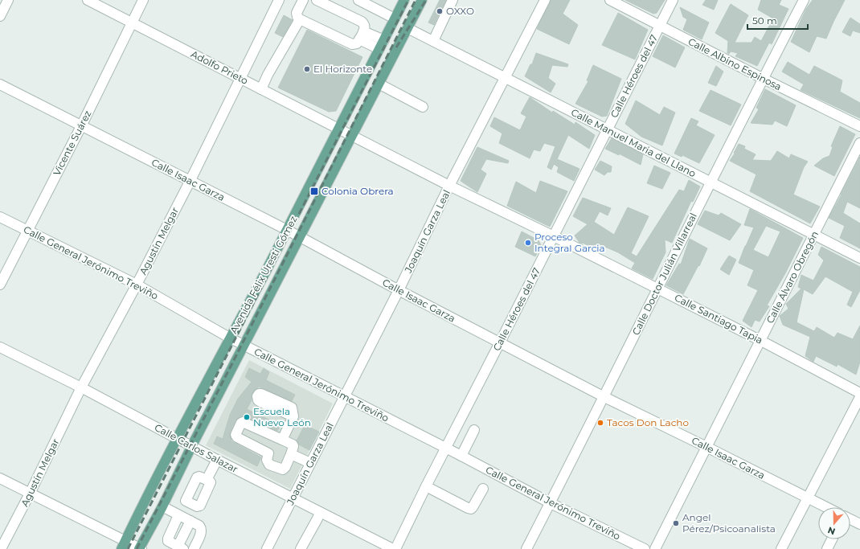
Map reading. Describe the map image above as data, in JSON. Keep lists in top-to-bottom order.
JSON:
{
  "streets": {
    "main road": ["Avenida Félix Uresti Gómez"],
    "street": [
      "Calle Albino Espinosa",
      "Adolfo Prieto",
      "Calle Héroes del 47",
      "Vicente Suárez",
      "Calle Manuel Maria del Llano",
      "Calle Isaac Garza",
      "Joaquín Garza Leal",
      "Agustín Melgar",
      "Calle General Jerónimo Treviño",
      "Calle Doctor Julián Villarreal",
      "Calle Álvaro Obregón",
      "Calle Santiago Tapia",
      "Calle Carlos Salazar"
    ]
  },
  "crossings": [
    ["Calle Albino Espinosa", "Calle Héroes del 47"],
    ["Calle Albino Espinosa", "Calle Doctor Julián Villarreal"],
    ["Adolfo Prieto", "Vicente Suárez"],
    ["Adolfo Prieto", "Agustín Melgar"],
    ["Adolfo Prieto", "Avenida Félix Uresti Gómez"],
    ["Adolfo Prieto", "Calle Santiago Tapia"],
    ["Calle Héroes del 47", "Calle Manuel Maria del Llano"],
    ["Calle Héroes del 47", "Calle Isaac Garza"],
    ["Calle Héroes del 47", "Calle General Jerónimo Treviño"],
    ["Calle Héroes del 47", "Calle Santiago Tapia"],
    ["Calle Héroes del 47", "Calle Carlos Salazar"],
    ["Vicente Suárez", "Calle Isaac Garza"],
    ["Vicente Suárez", "Calle General Jerónimo Treviño"],
    ["Calle Manuel Maria del Llano", "Joaquín Garza Leal"],
    ["Calle Manuel Maria del Llano", "Calle Doctor Julián Villarreal"],
    ["Calle Manuel Maria del Llano", "Avenida Félix Uresti Gómez"],
    ["Calle Manuel Maria del Llano", "Calle Álvaro Obregón"],
    ["Calle Isaac Garza", "Joaquín Garza Leal"],
    ["Calle Isaac Garza", "Agustín Melgar"],
    ["Calle Isaac Garza", "Calle Doctor Julián Villarreal"],
    ["Calle Isaac Garza", "Avenida Félix Uresti Gómez"],
    ["Calle Isaac Garza", "Calle Álvaro Obregón"],
    ["Joaquín Garza Leal", "Calle General Jerónimo Treviño"],
    ["Joaquín Garza Leal", "Calle Santiago Tapia"],
    ["Joaquín Garza Leal", "Calle Carlos Salazar"],
    ["Agustín Melgar", "Calle General Jerónimo Treviño"],
    ["Agustín Melgar", "Calle Carlos Salazar"],
    ["Calle General Jerónimo Treviño", "Calle Doctor Julián Villarreal"],
    ["Calle General Jerónimo Treviño", "Avenida Félix Uresti Gómez"],
    ["Calle Doctor Julián Villarreal", "Calle Santiago Tapia"],
    ["Avenida Félix Uresti Gómez", "Calle Santiago Tapia"],
    ["Avenida Félix Uresti Gómez", "Calle Carlos Salazar"],
    ["Calle Álvaro Obregón", "Calle Santiago Tapia"]
  ],
  "places": {
    "other": [
      "OXXO",
      "El Horizonte",
      "Proceso Integral Garcia",
      "Escuela Nuevo León",
      "Tacos Don Lacho",
      "Angel Pérez/Psicoanalista"
    ],
    "transit": ["Colonia Obrera"]
  },
  "scale_bar": "50 m",
  "north": "bottom"
}
